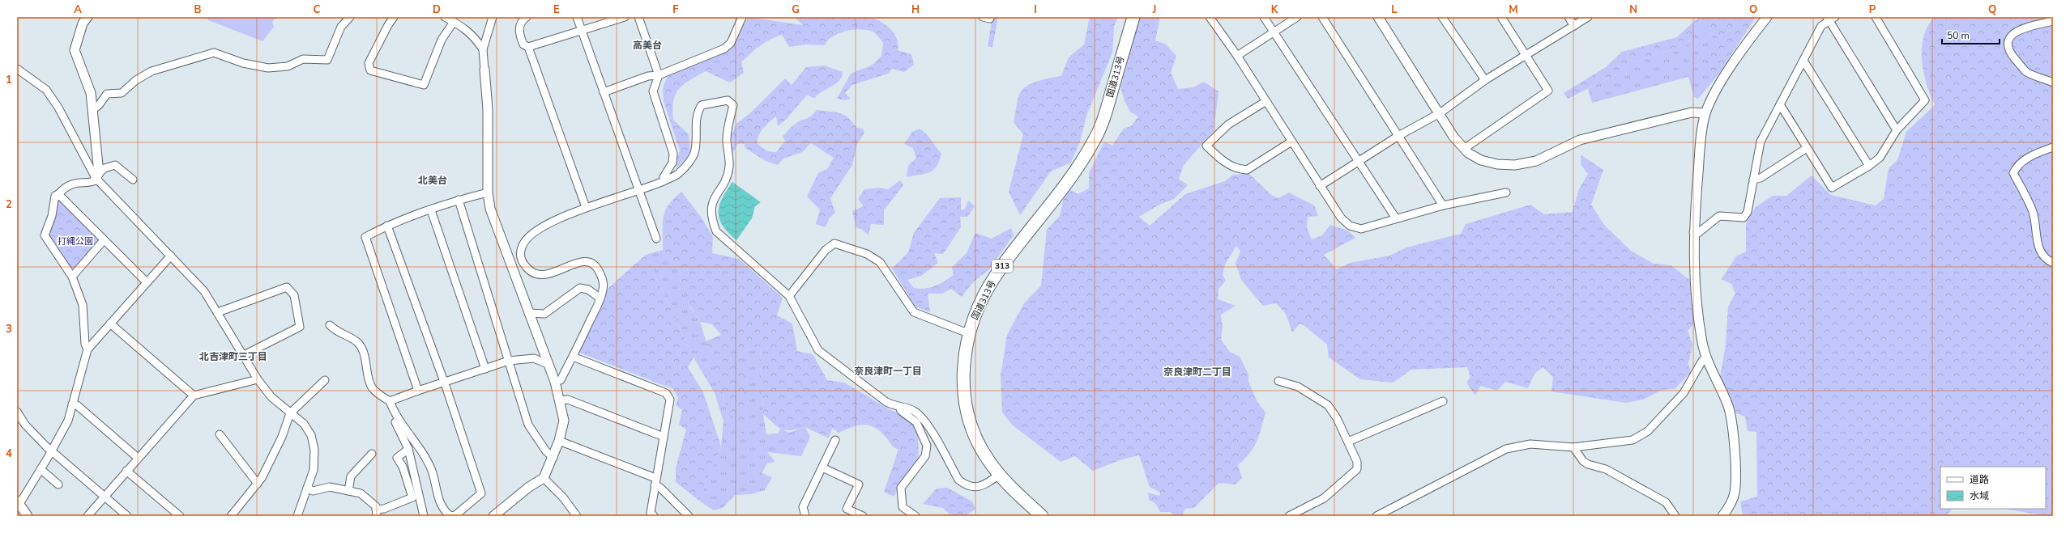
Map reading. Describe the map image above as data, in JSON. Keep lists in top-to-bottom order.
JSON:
{
  "streets": {
    "highway": ["国道313号", "313"]
  },
  "districts": [
    "高美台",
    "北美台",
    "北吉津町三丁目",
    "奈良津町一丁目",
    "奈良津町二丁目"
  ],
  "parks": ["打縄公園"],
  "legend": ["道路", "水域"],
  "scale_bar": "50 m",
  "grid": {
    "columns": [
      "A",
      "B",
      "C",
      "D",
      "E",
      "F",
      "G",
      "H",
      "I",
      "J",
      "K",
      "L",
      "M",
      "N",
      "O",
      "P",
      "Q"
    ],
    "rows": [
      "1",
      "2",
      "3",
      "4"
    ]
  }
}
